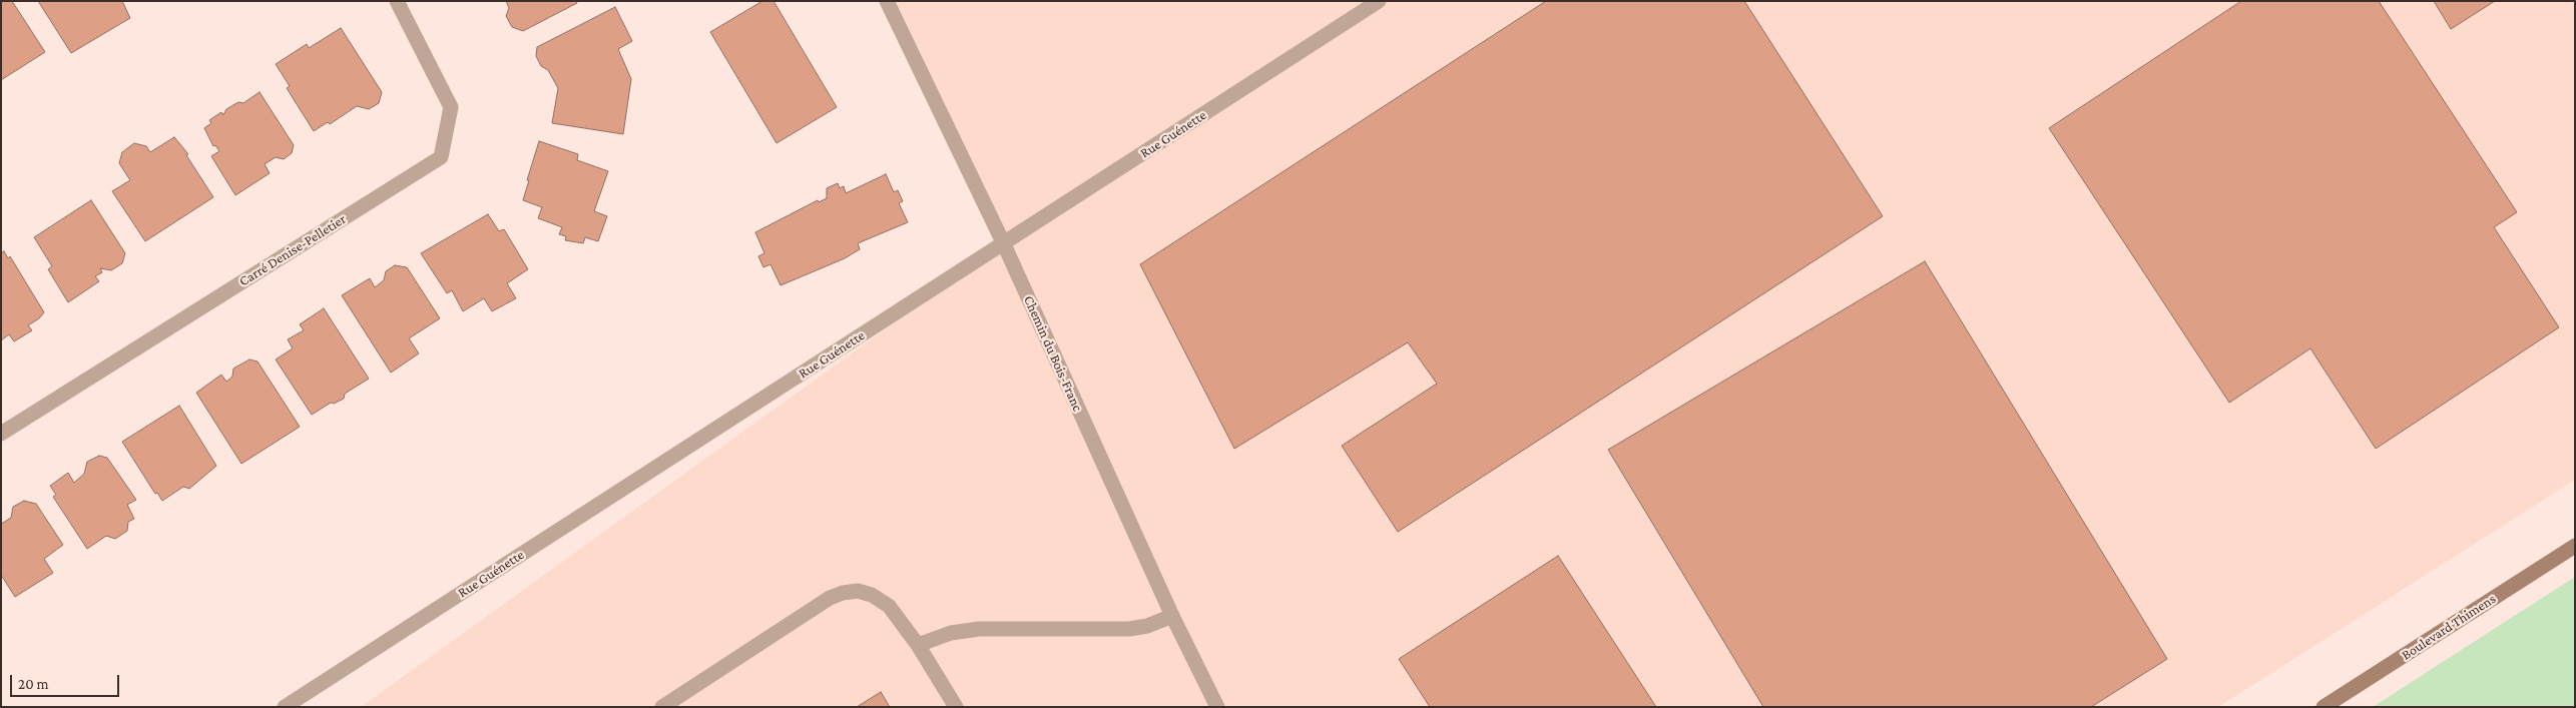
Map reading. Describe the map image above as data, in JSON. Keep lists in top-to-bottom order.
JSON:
{
  "streets": {
    "street": [
      "Rue Guénette",
      "Carré Denise-Pelletier",
      "Chemin du Bois-Franc",
      "Boulevard Thimens"
    ]
  },
  "crossings": [
    ["Rue Guénette", "Chemin du Bois-Franc"]
  ],
  "scale_bar": "20 m"
}
